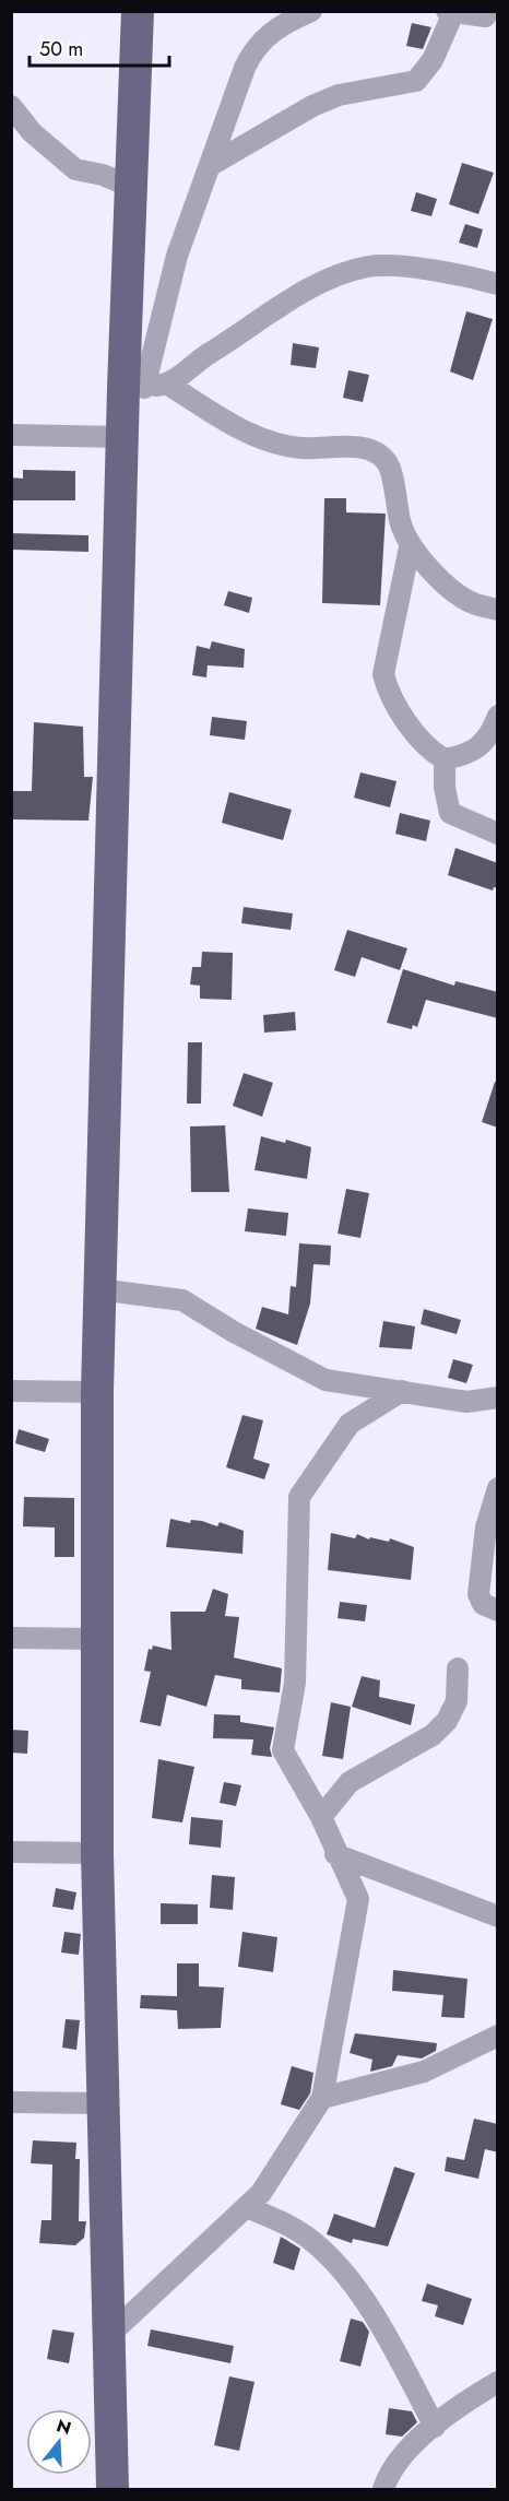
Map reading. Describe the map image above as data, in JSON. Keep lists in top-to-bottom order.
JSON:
{
  "scale_bar": "50 m",
  "north": "top"
}
